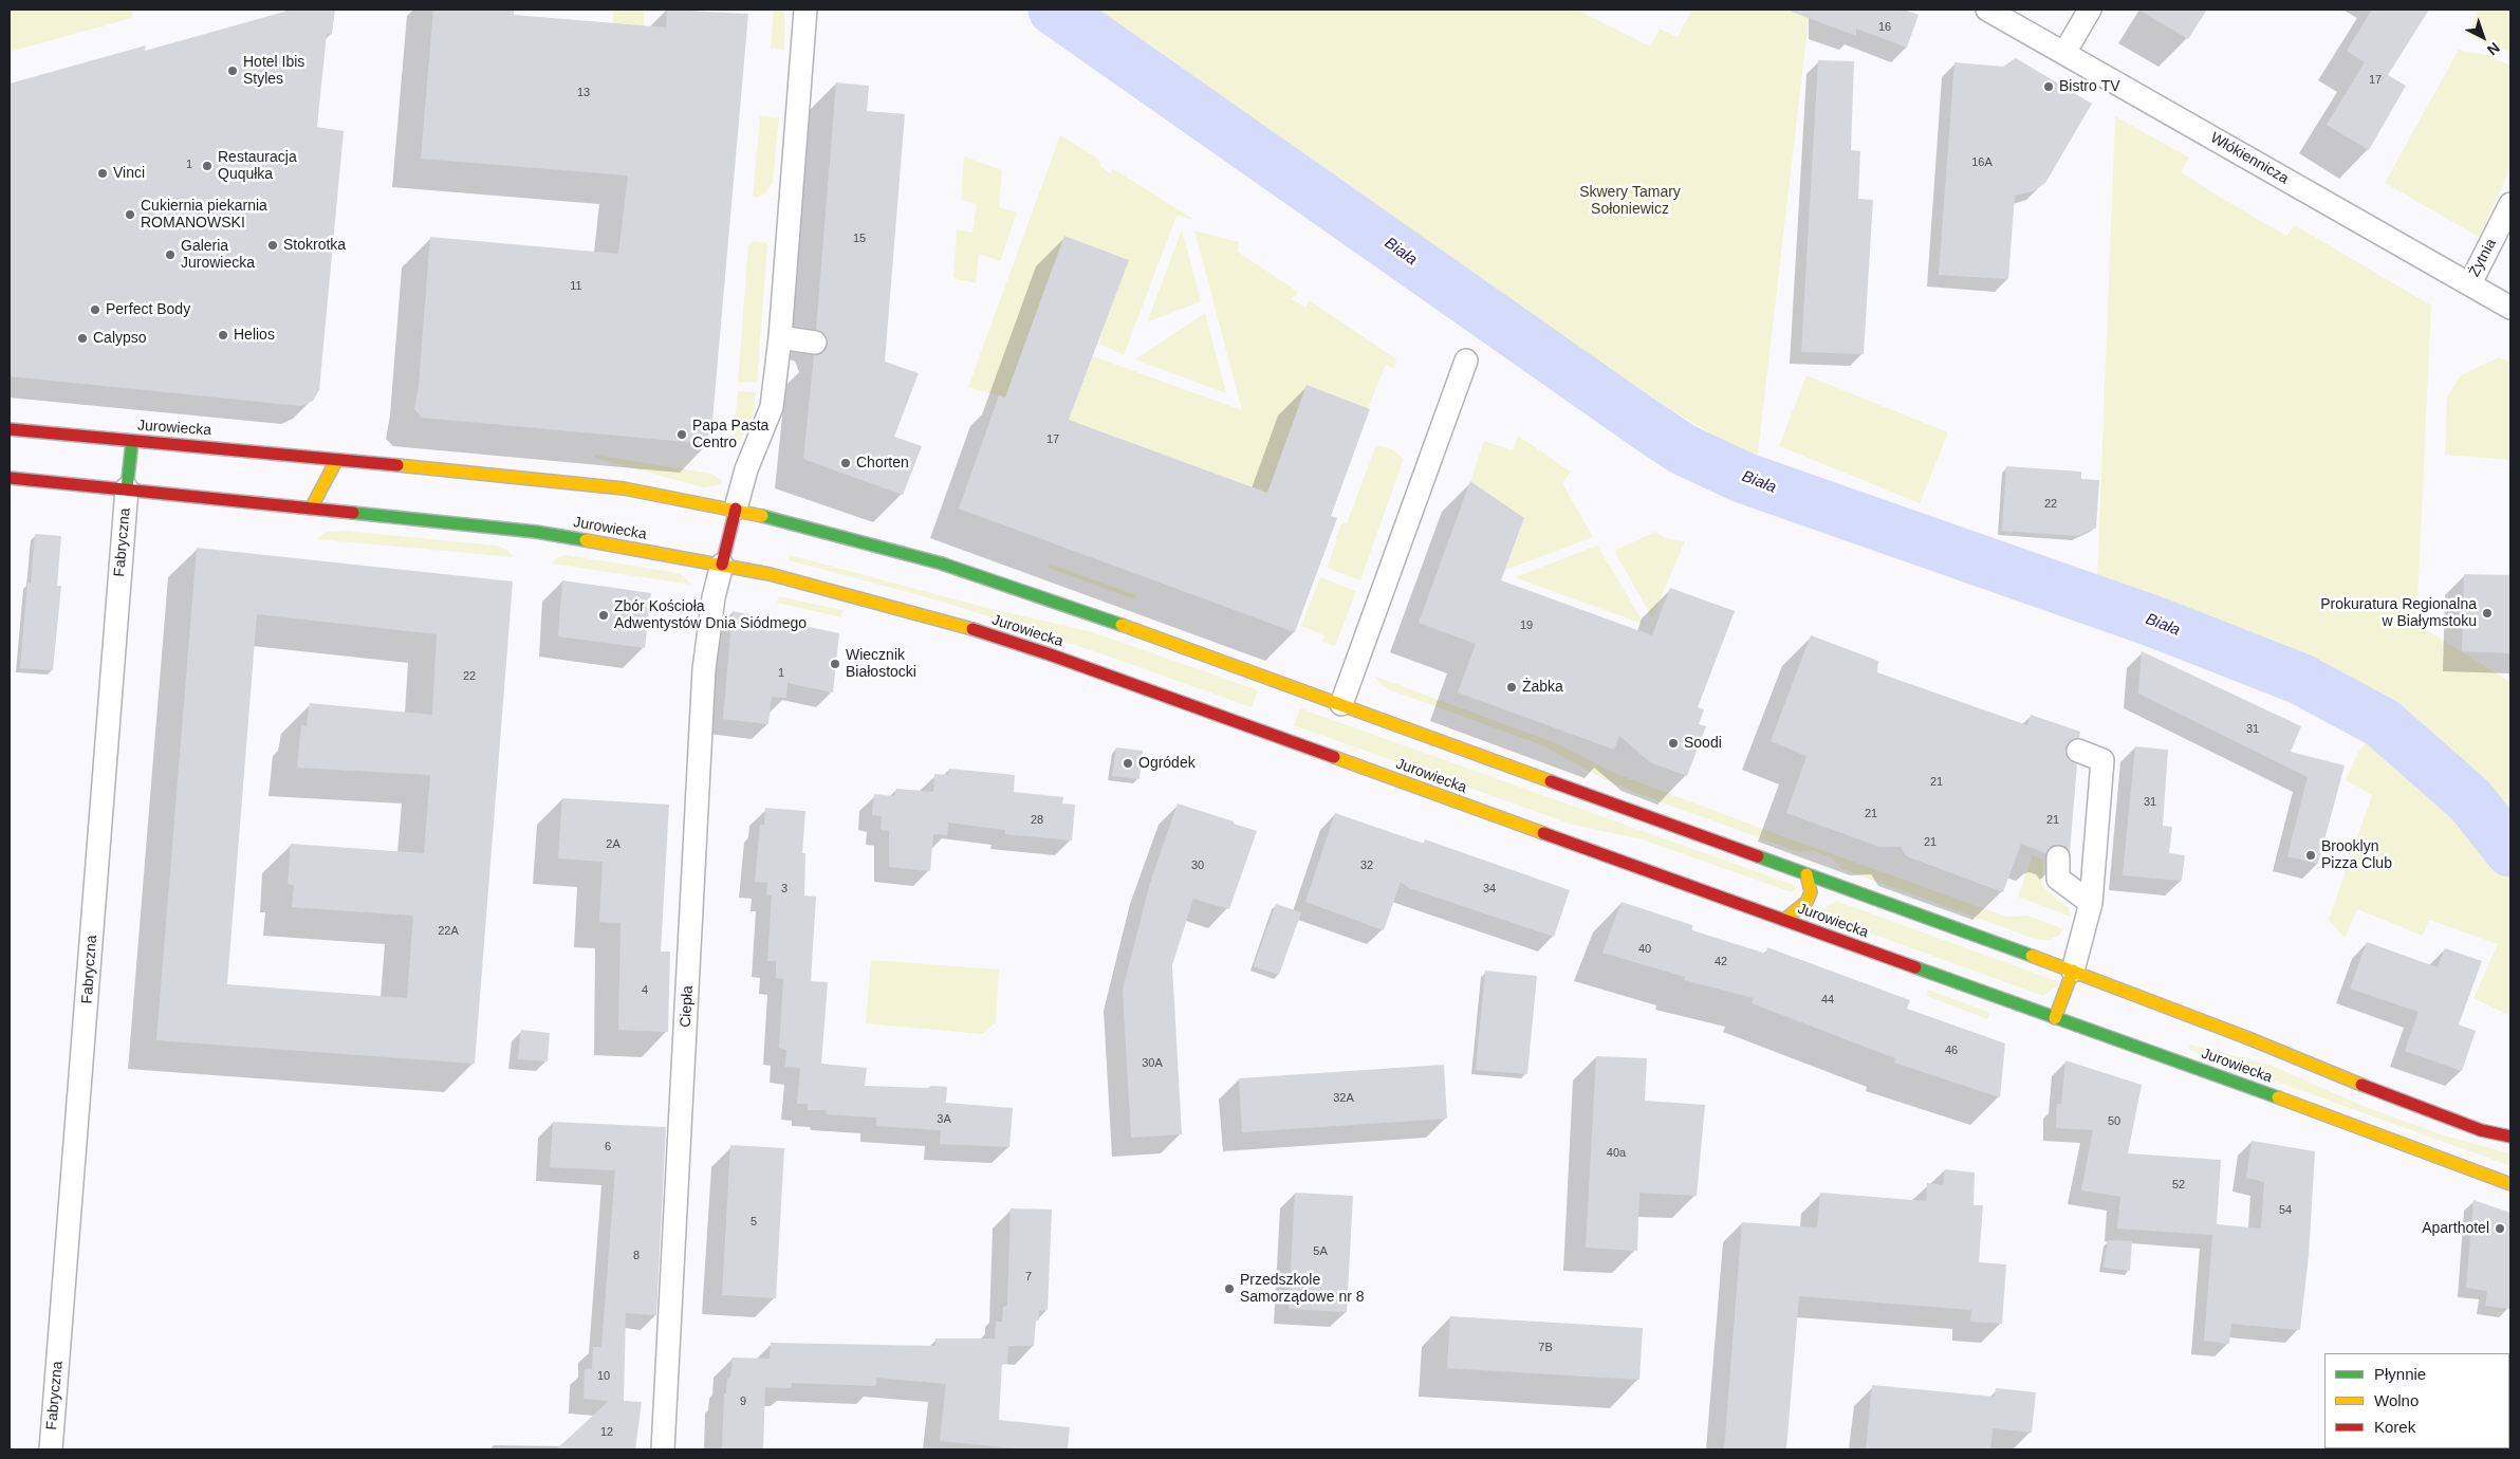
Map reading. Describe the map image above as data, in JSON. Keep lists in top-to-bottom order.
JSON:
{
  "streets": {
    "street": [
      "Włókiennicza",
      "Żytnia",
      "Jurowiecka",
      "Fabryczna",
      "Ciepła"
    ]
  },
  "crossings": [
    ["Włókiennicza", "Żytnia"],
    ["Jurowiecka", "Fabryczna"],
    ["Jurowiecka", "Ciepła"]
  ],
  "water": ["Biała"],
  "parks": ["Skwery Tamary Sołoniewicz"],
  "places": [
    "Hotel Ibis Styles",
    "Bistro TV",
    "Restauracja Ququłka",
    "Vinci",
    "Cukiernia piekarnia ROMANOWSKI",
    "Stokrotka",
    "Galeria Jurowiecka",
    "Perfect Body",
    "Helios",
    "Calypso",
    "Papa Pasta Centro",
    "Chorten",
    "Prokuratura Regionalna w Białymstoku",
    "Zbór Kościoła Adwentystów Dnia Siódmego",
    "Wiecznik Białostocki",
    "Żabka",
    "Soodi",
    "Ogródek",
    "Brooklyn Pizza Club",
    "Aparthotel",
    "Przedszkole Samorządowe nr 8"
  ],
  "house_numbers": [
    "16",
    "17",
    "13",
    "16A",
    "1",
    "15",
    "11",
    "17",
    "22",
    "19",
    "1",
    "22",
    "31",
    "21",
    "31",
    "21",
    "28",
    "21",
    "21",
    "2A",
    "30",
    "32",
    "3",
    "34",
    "22A",
    "40",
    "42",
    "4",
    "44",
    "46",
    "30A",
    "32A",
    "3A",
    "50",
    "6",
    "40a",
    "52",
    "54",
    "5",
    "5A",
    "8",
    "7",
    "7B",
    "10",
    "9",
    "12"
  ],
  "legend": ["Płynnie", "Wolno", "Korek"],
  "north": "bottom right"
}
